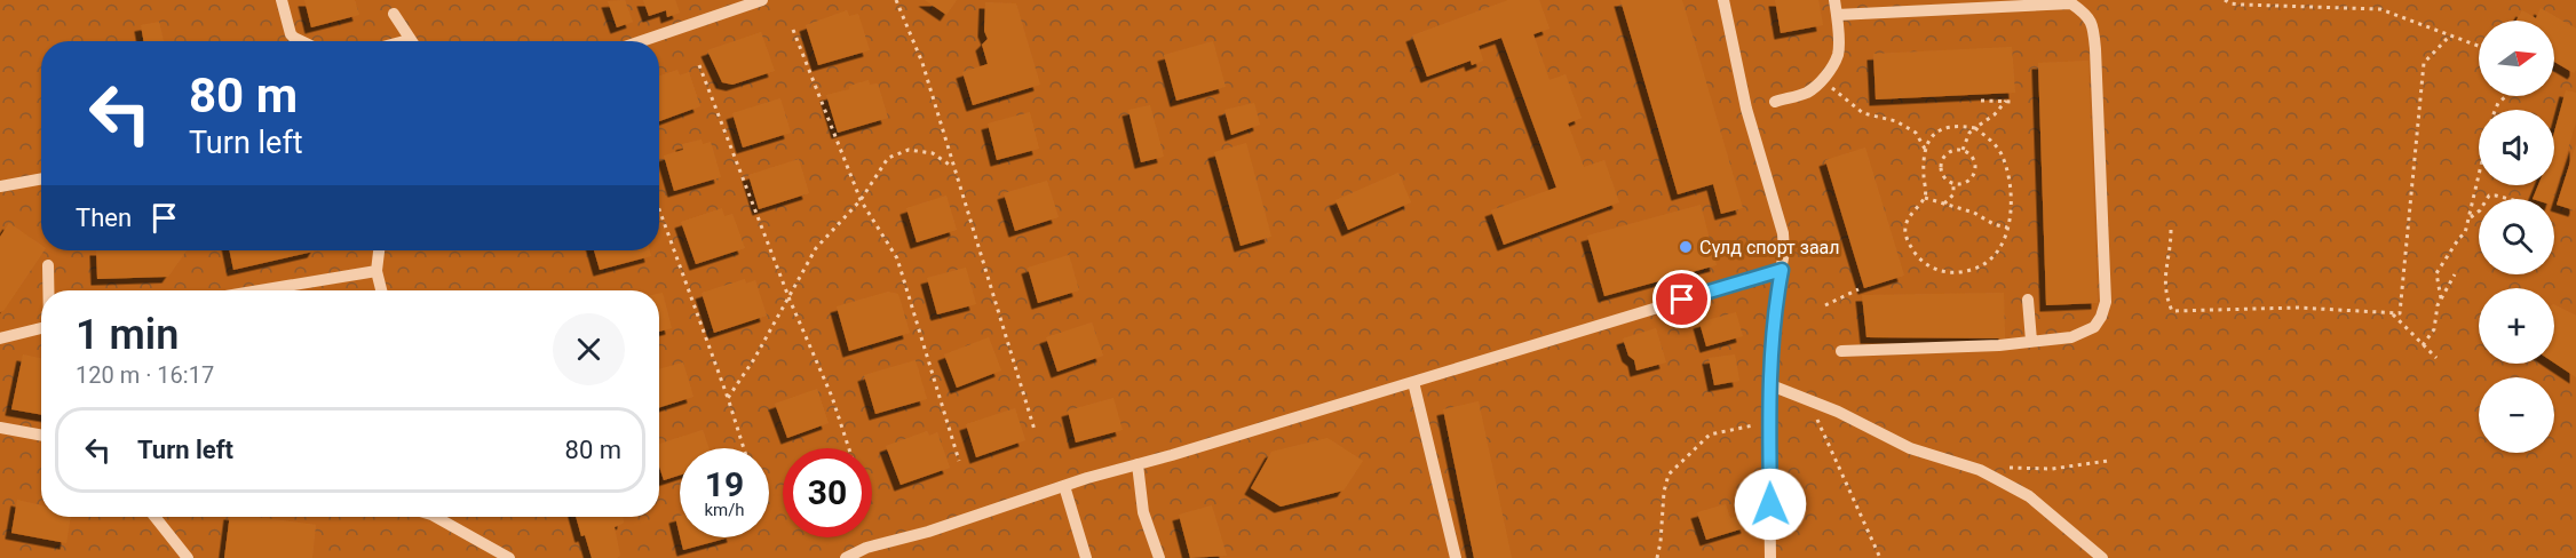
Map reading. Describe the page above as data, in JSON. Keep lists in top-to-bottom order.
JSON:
{
  "places": ["Сүлд спорт заал"],
  "north": "right",
  "page": {
    "map_buttons": ["+", "−"],
    "turn": ["80 m", "Turn left"],
    "then": "Then",
    "heading": ["1 min", "120 m · 16:17"],
    "list": [
      {
        "name": "Turn left",
        "value": "80 m"
      }
    ],
    "speed": "19 km/h",
    "limit": "30"
  }
}
